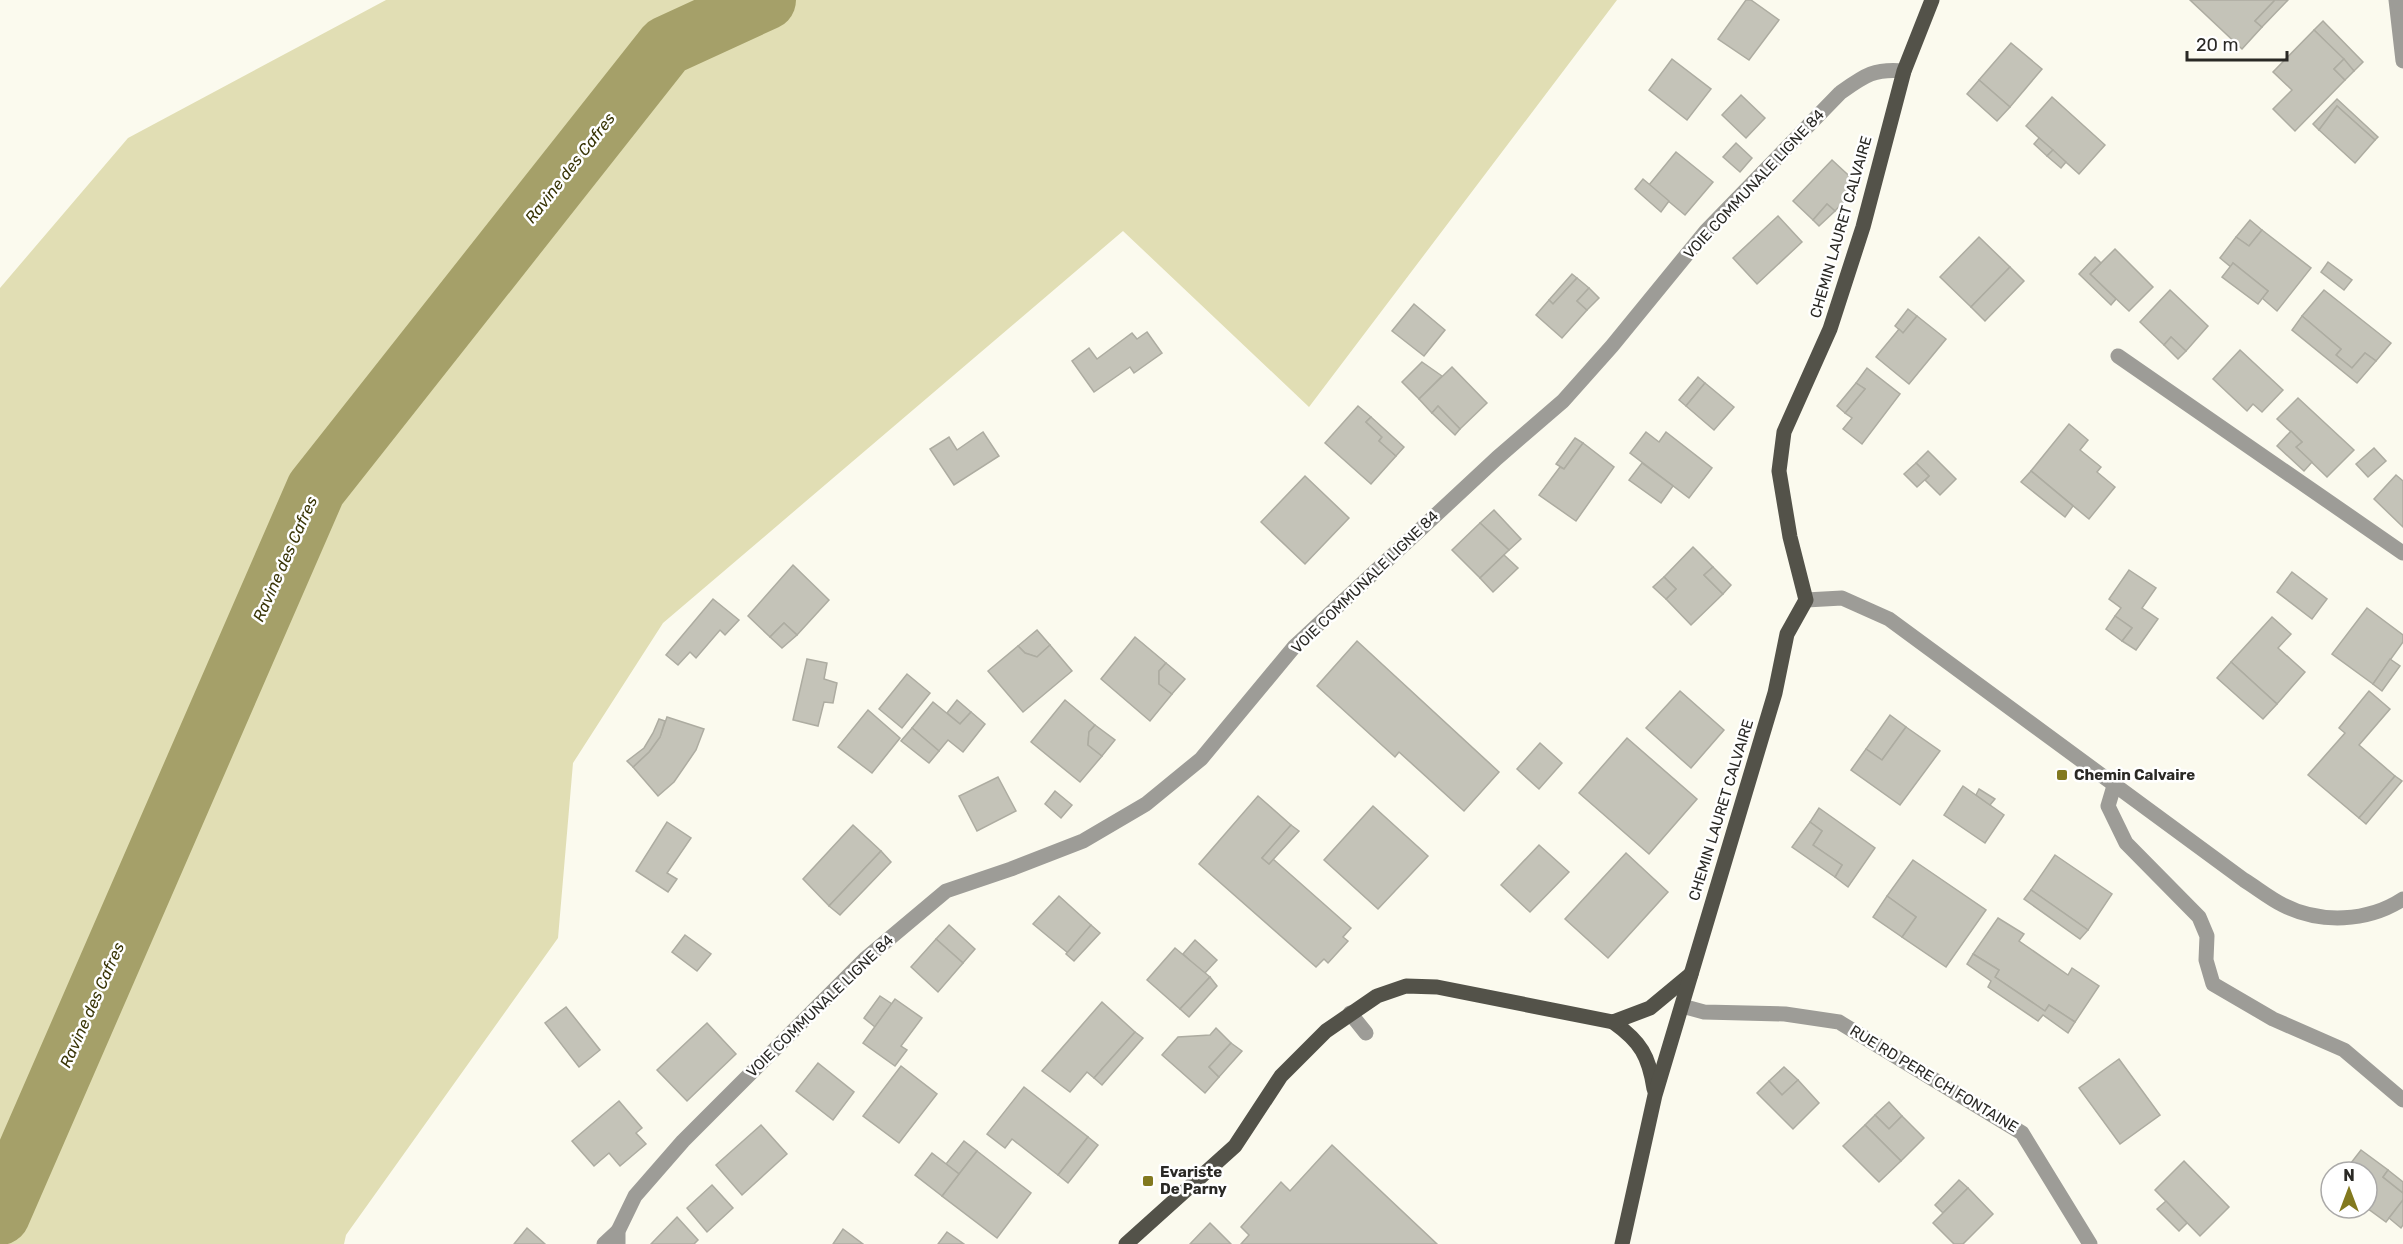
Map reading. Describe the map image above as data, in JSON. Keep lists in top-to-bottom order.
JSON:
{
  "streets": {
    "main road": ["CHEMIN LAURET CALVAIRE"],
    "street": ["VOIE COMMUNALE LIGNE 84", "RUE RD PERE CH FONTAINE"]
  },
  "crossings": [
    ["VOIE COMMUNALE LIGNE 84", "CHEMIN LAURET CALVAIRE"],
    ["CHEMIN LAURET CALVAIRE", "RUE RD PERE CH FONTAINE"]
  ],
  "water": ["Ravine des Cafres"],
  "places": {
    "transit": ["Chemin Calvaire", "Evariste De Parny"]
  },
  "scale_bar": "20 m",
  "north": "top"
}
